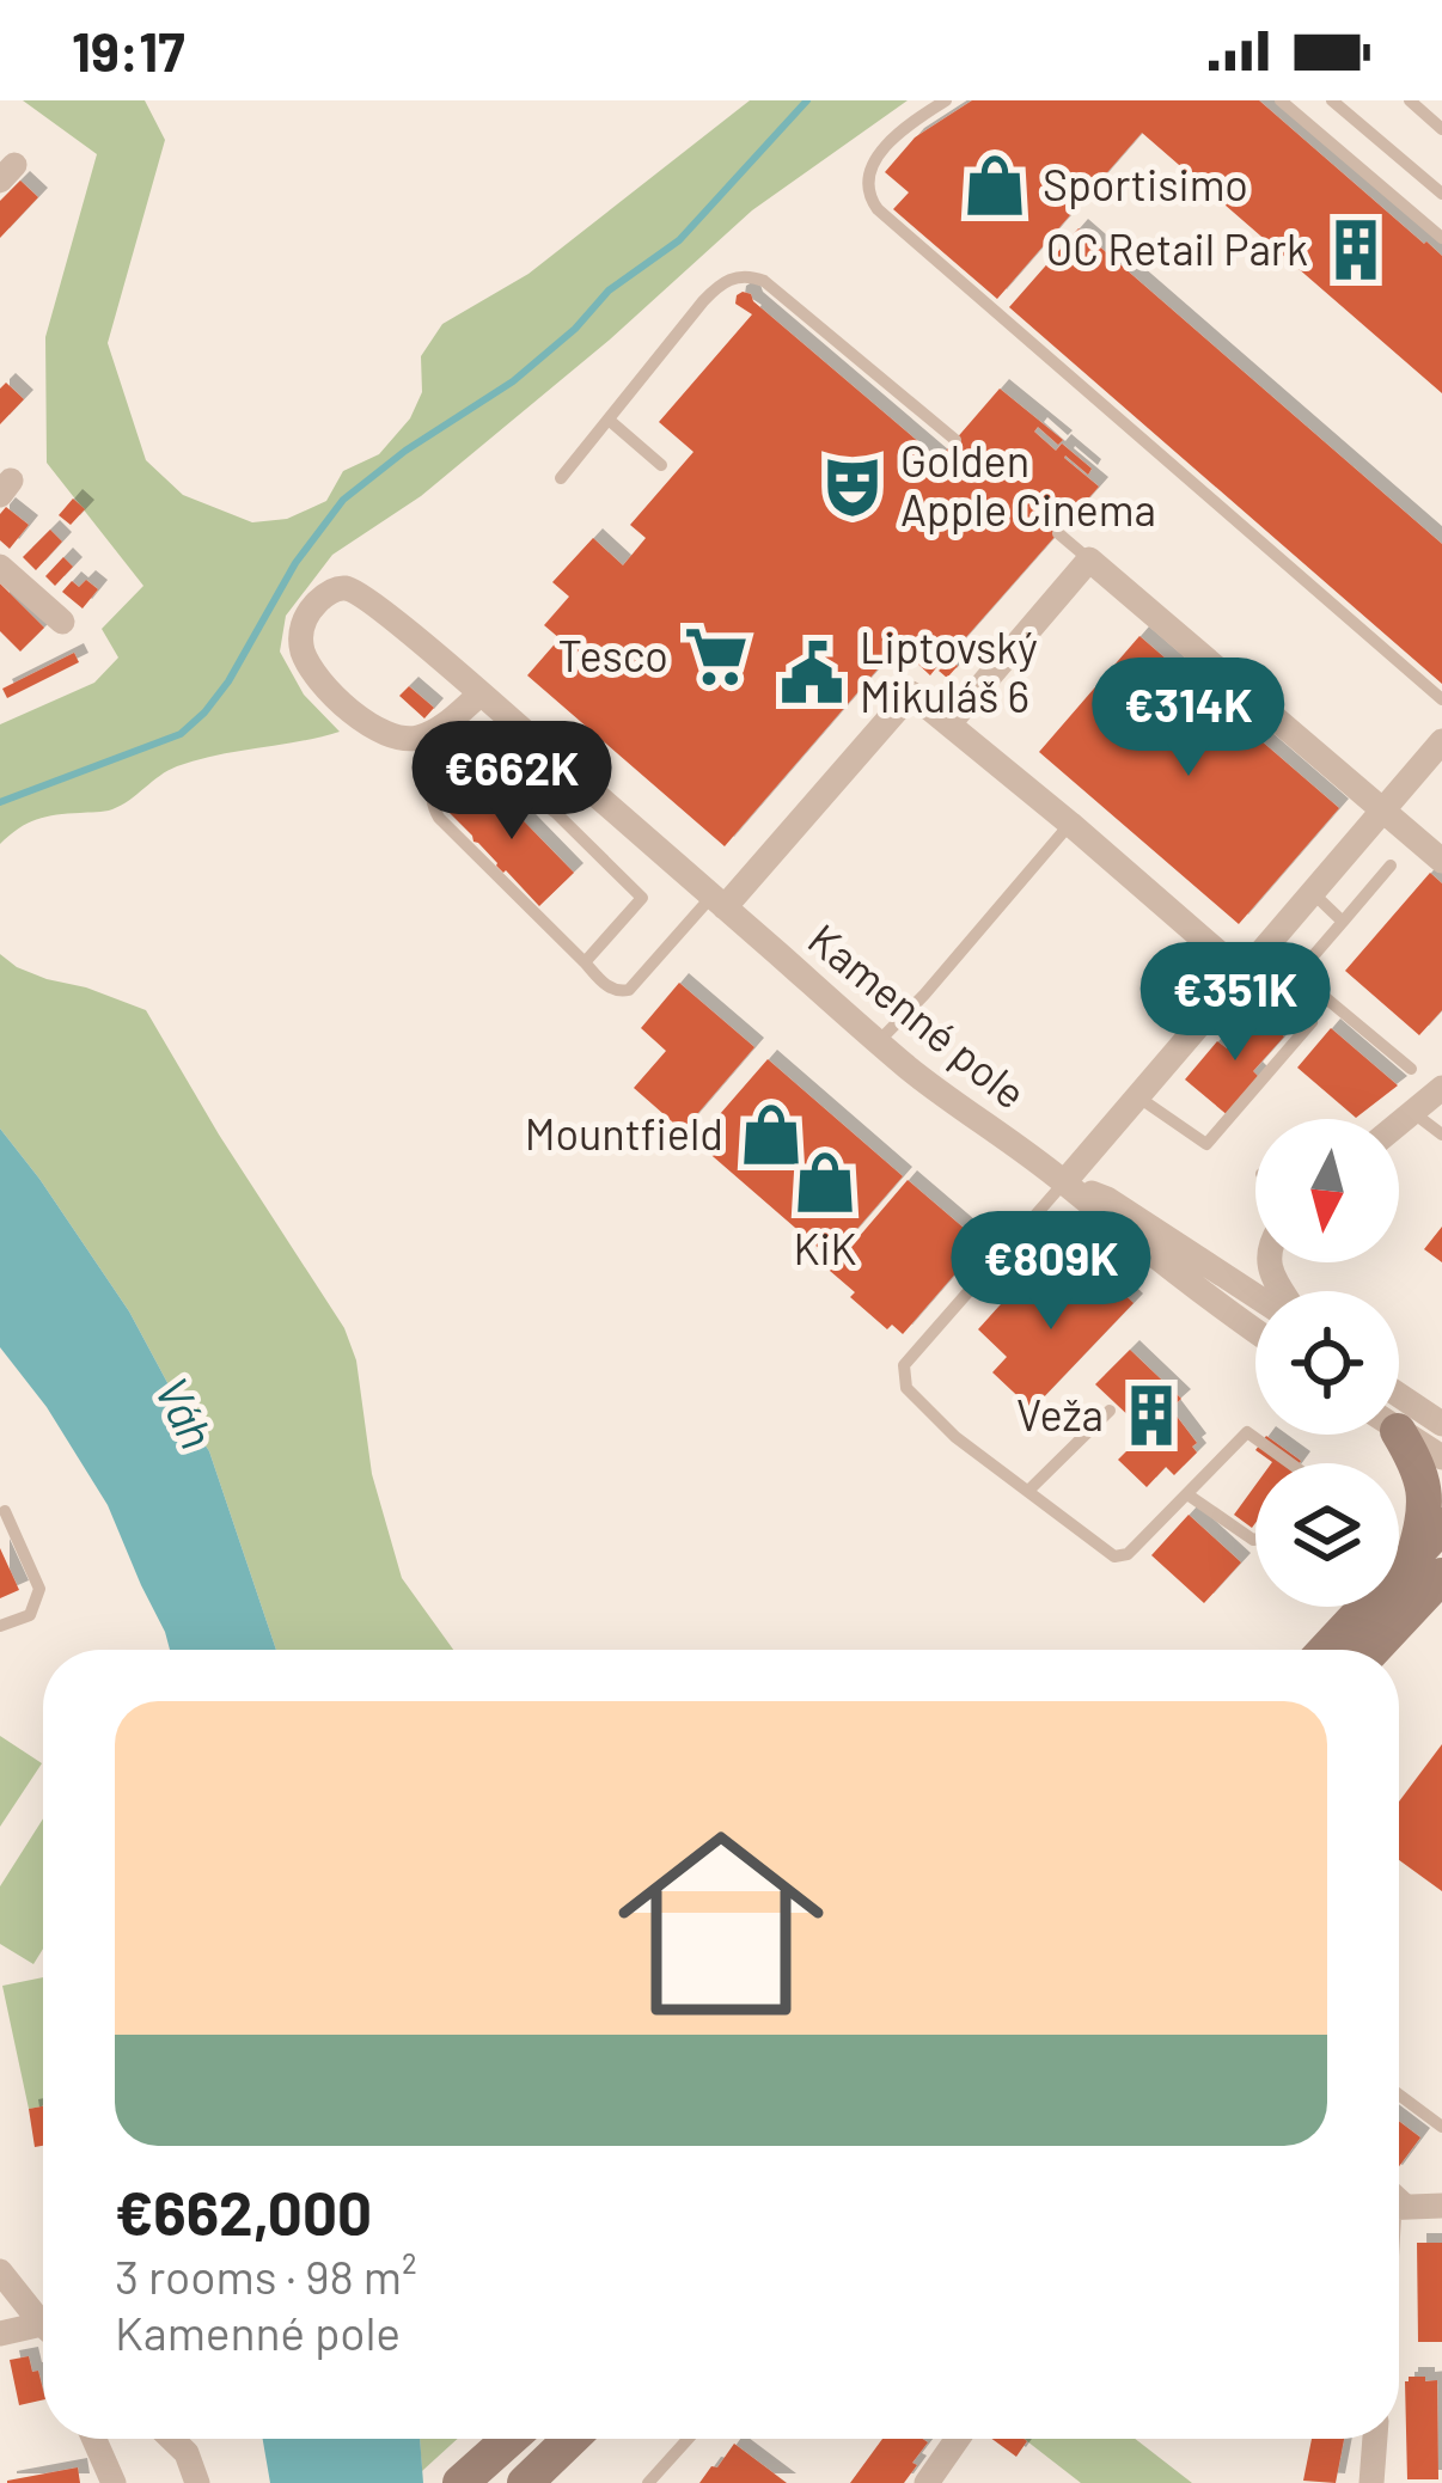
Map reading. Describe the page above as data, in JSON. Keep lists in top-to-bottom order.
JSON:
{
  "streets": {
    "street": ["Kamenné pole"]
  },
  "water": ["Váh"],
  "places": {
    "shop": ["Sportisimo", "Mountfield", "KiK"],
    "building": ["OC Retail Park", "Veža"],
    "theatre": ["Golden Apple Cinema"],
    "supermarket": ["Tesco"],
    "public building": ["Liptovský Mikuláš 6"]
  },
  "north": "bottom",
  "page": {
    "status": "19:17",
    "price": [
      "€314K",
      "€662K",
      "€351K",
      "€809K"
    ],
    "list": [
      {
        "name": "€662,000",
        "note": "3 rooms · 98 m² · Kamenné pole"
      }
    ]
  }
}
